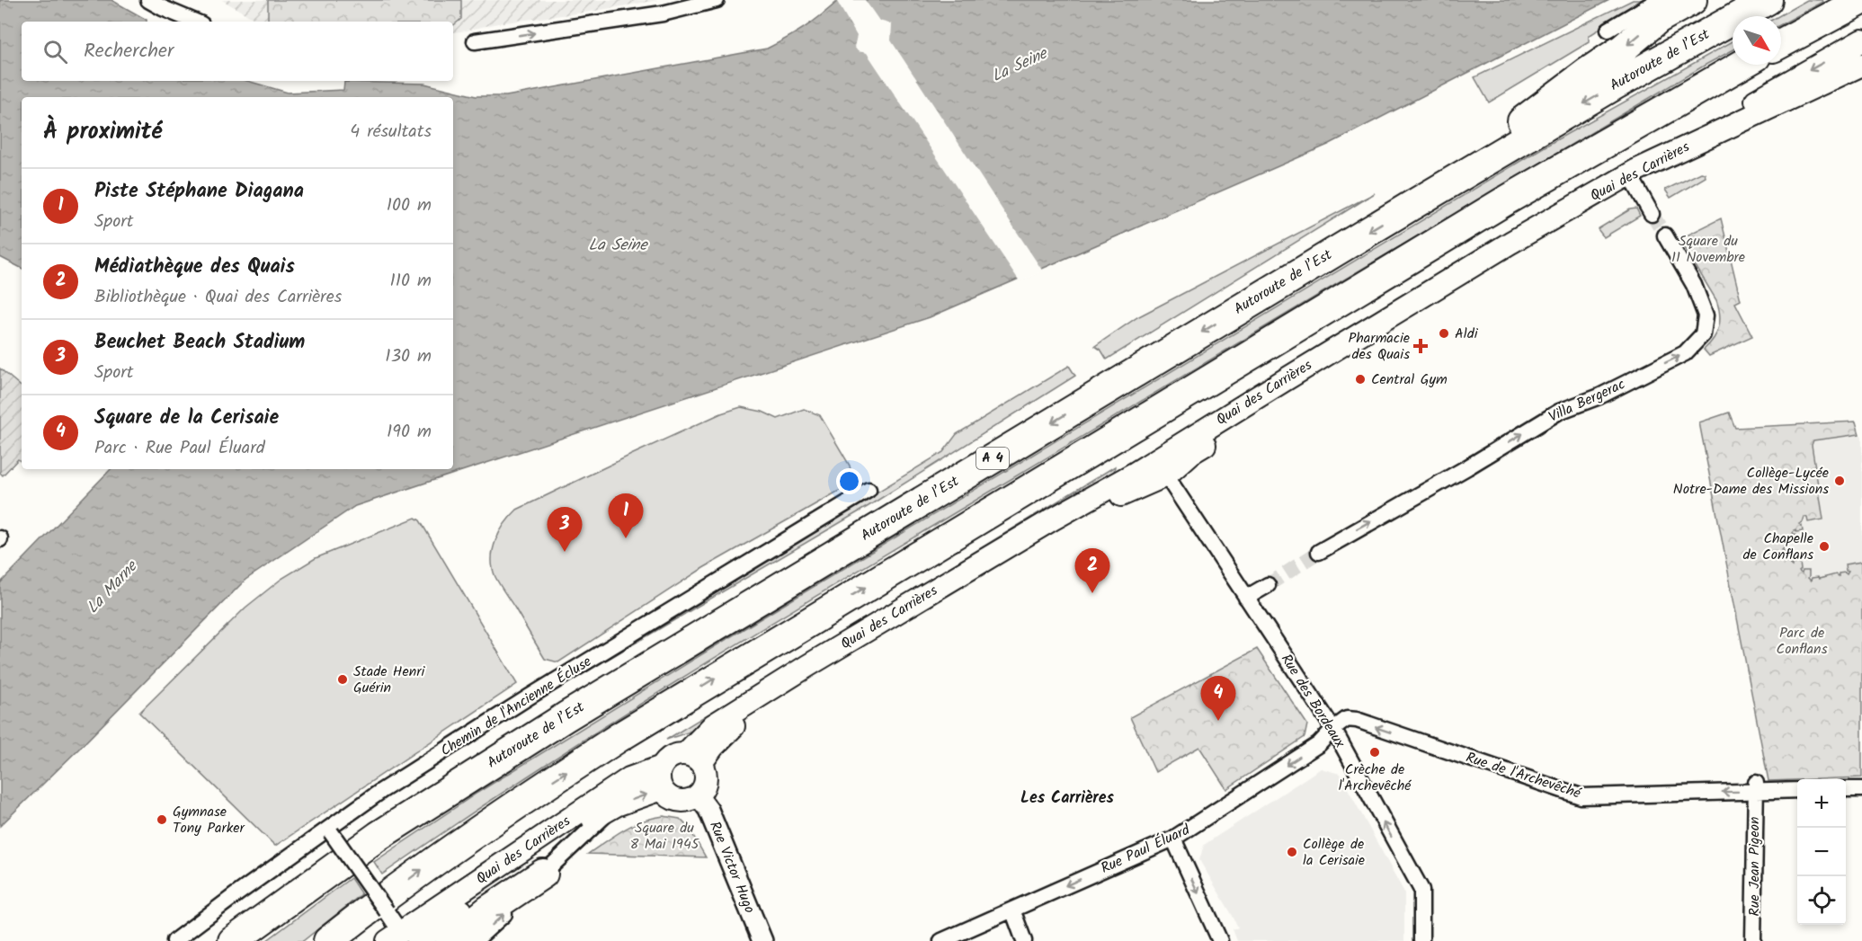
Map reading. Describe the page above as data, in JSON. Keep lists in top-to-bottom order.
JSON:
{
  "streets": {
    "highway": ["Autoroute de l’Est", "A 4"],
    "main road": ["Quai des Carrières"],
    "street": [
      "Villa Bergerac",
      "Rue des Bordeaux",
      "Chemin de l'Ancienne Écluse",
      "Rue de l'Archevêché",
      "Rue Paul Éluard",
      "Rue Jean Pigeon",
      "Rue Victor Hugo"
    ]
  },
  "crossings": [
    ["Quai des Carrières", "Rue des Bordeaux"],
    ["Quai des Carrières", "Rue Victor Hugo"],
    ["Rue des Bordeaux", "Rue de l'Archevêché"],
    ["Rue des Bordeaux", "Rue Paul Éluard"],
    ["Rue de l'Archevêché", "Rue Paul Éluard"],
    ["Rue de l'Archevêché", "Rue Jean Pigeon"]
  ],
  "one_way": [
    "Villa Bergerac",
    "Rue des Bordeaux",
    "Rue de l'Archevêché",
    "Rue Paul Éluard"
  ],
  "districts": ["Les Carrières"],
  "water": ["La Seine", "La Marne"],
  "parks": ["Square du 11 Novembre", "Parc de Conflans", "Square du 8 Mai 1945"],
  "places": {
    "other": [
      "Aldi",
      "Central Gym",
      "Collège-Lycée Notre-Dame des Missions",
      "Chapelle de Conflans",
      "Stade Henri Guérin",
      "Crèche de l'Archevêché",
      "Gymnase Tony Parker",
      "Collège de la Cerisaie"
    ],
    "health": ["Pharmacie des Quais"]
  },
  "north": "bottom right",
  "page": {
    "search": "Rechercher",
    "heading": ["À proximité", "4 résultats"],
    "list": [
      {
        "mark": "1",
        "name": "Piste Stéphane Diagana",
        "note": "Sport",
        "value": "100 m"
      },
      {
        "mark": "2",
        "name": "Médiathèque des Quais",
        "note": "Bibliothèque · Quai des Carrières",
        "value": "110 m"
      },
      {
        "mark": "3",
        "name": "Beuchet Beach Stadium",
        "note": "Sport",
        "value": "130 m"
      },
      {
        "mark": "4",
        "name": "Square de la Cerisaie",
        "note": "Parc · Rue Paul Éluard",
        "value": "190 m"
      }
    ],
    "pins": [
      "1",
      "3",
      "2",
      "4"
    ],
    "map_buttons": ["+", "−"]
  }
}
